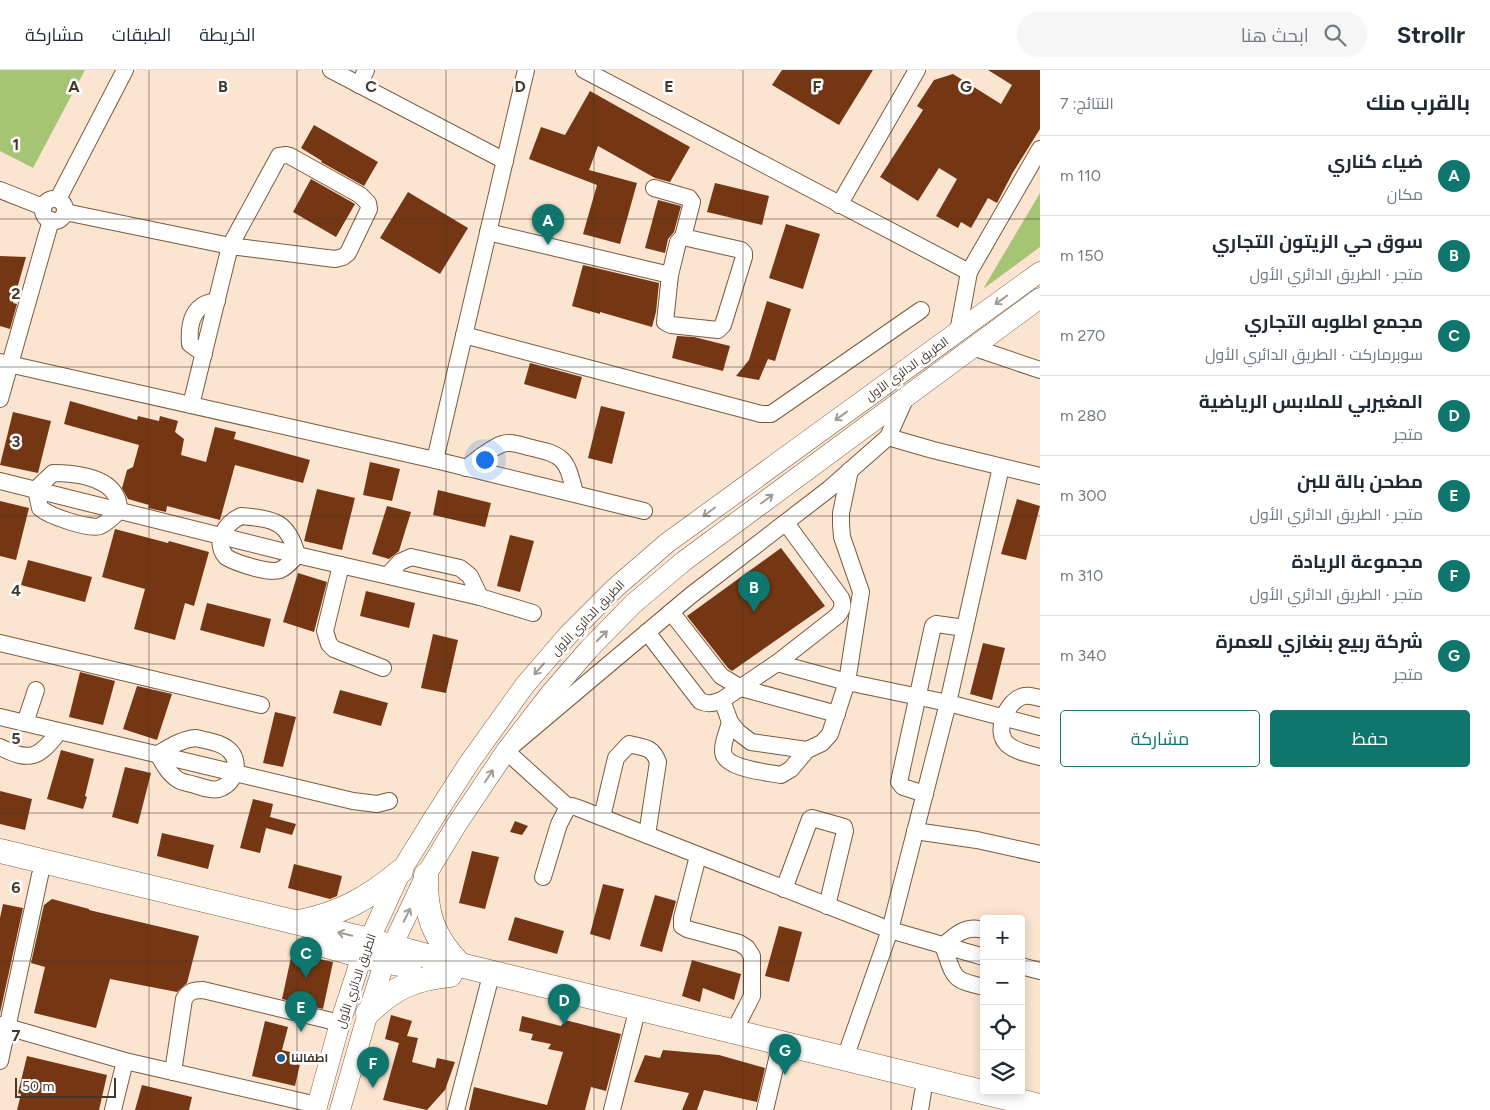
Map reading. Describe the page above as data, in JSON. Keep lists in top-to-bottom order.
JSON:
{
  "streets": {
    "main road": ["الطريق الدائري الأول"]
  },
  "places": ["اطفالنا"],
  "scale_bar": "50 m",
  "page": {
    "header": "Strollr",
    "search": "ابحث هنا",
    "nav": ["الخريطة", "الطبقات", "مشاركة"],
    "heading": ["بالقرب منك", "النتائج: 7"],
    "list": [
      {
        "mark": "A",
        "name": "ضياء كناري",
        "note": "مكان",
        "value": "110 m"
      },
      {
        "mark": "B",
        "name": "سوق حي الزيتون التجاري",
        "note": "متجر · الطريق الدائري الأول",
        "value": "150 m"
      },
      {
        "mark": "C",
        "name": "مجمع اطلوبه التجاري",
        "note": "سوبرماركت · الطريق الدائري الأول",
        "value": "270 m"
      },
      {
        "mark": "D",
        "name": "المغيربي للملابس الرياضية",
        "note": "متجر",
        "value": "280 m"
      },
      {
        "mark": "E",
        "name": "مطحن بالة للبن",
        "note": "متجر · الطريق الدائري الأول",
        "value": "300 m"
      },
      {
        "mark": "F",
        "name": "مجموعة الريادة",
        "note": "متجر · الطريق الدائري الأول",
        "value": "310 m"
      },
      {
        "mark": "G",
        "name": "شركة ربيع بنغازي للعمرة",
        "note": "متجر",
        "value": "340 m"
      }
    ],
    "pins": [
      "A",
      "B",
      "C",
      "D",
      "E",
      "G",
      "F"
    ],
    "buttons": ["حفظ", "مشاركة"],
    "map_buttons": ["+", "−"],
    "scale": "50 m"
  },
  "grid": {
    "columns": [
      "A",
      "B",
      "C",
      "D",
      "E",
      "F",
      "G"
    ],
    "rows": [
      "1",
      "2",
      "3",
      "4",
      "5",
      "6",
      "7"
    ]
  }
}
